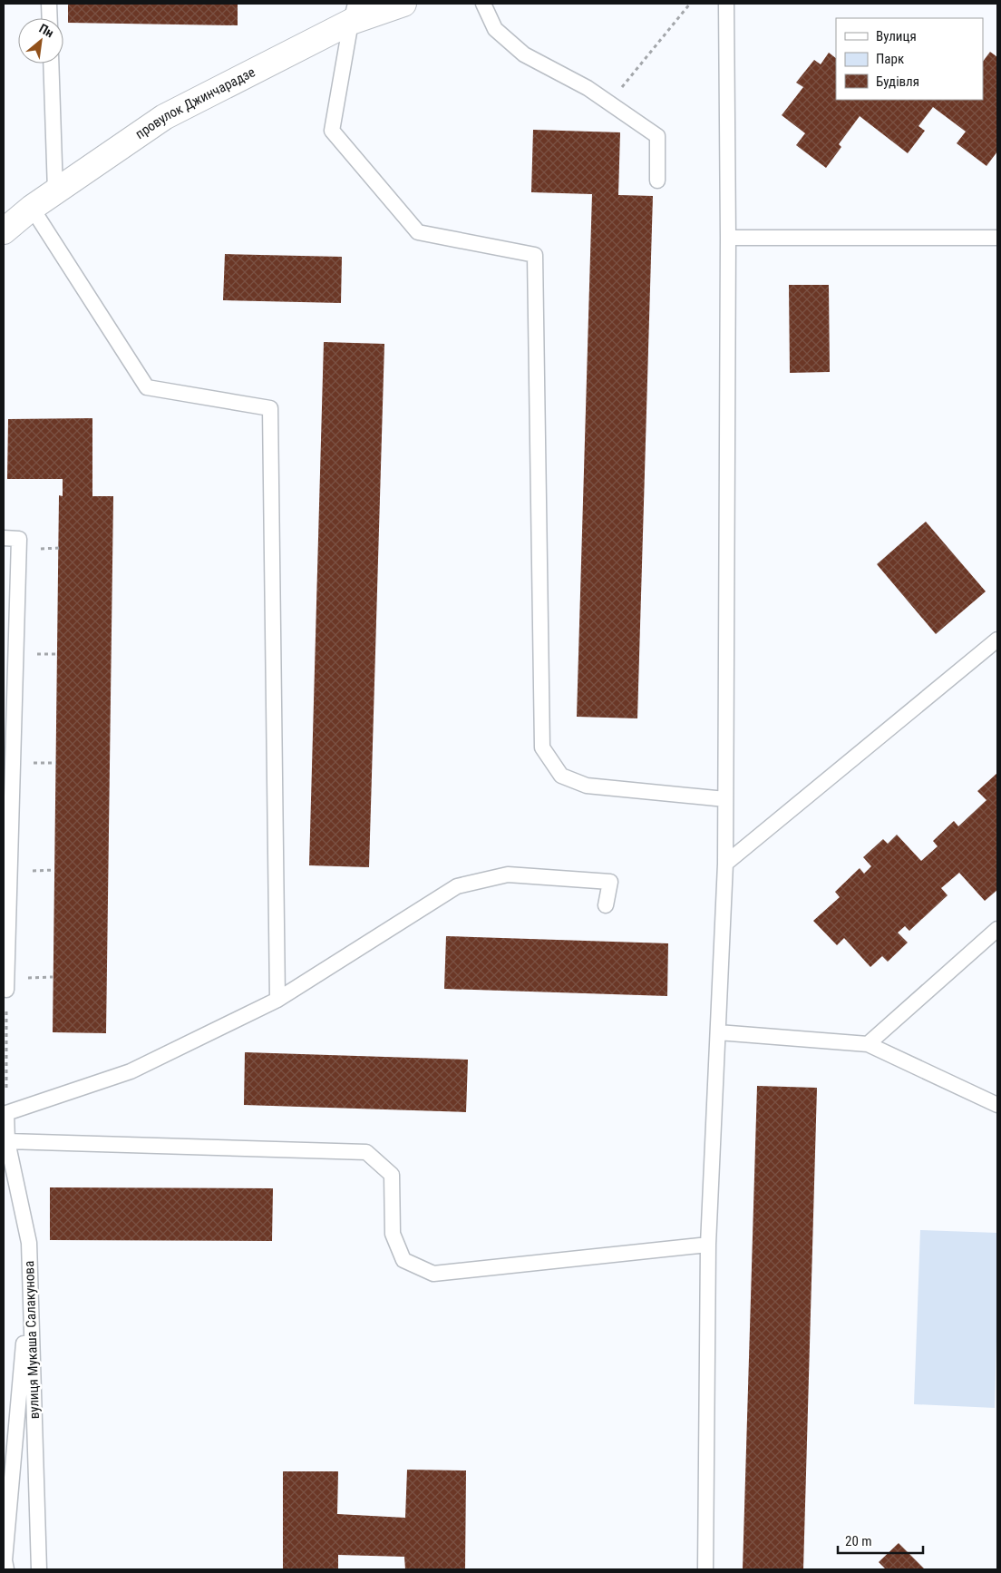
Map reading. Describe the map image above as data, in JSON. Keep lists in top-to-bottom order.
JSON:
{
  "streets": {
    "street": ["провулок Джинчарадзе"],
    "lane": ["вулиця Мукаша Салакунова"]
  },
  "legend": ["Вулиця", "Парк", "Будівля"],
  "scale_bar": "20 m",
  "north": "top right"
}
